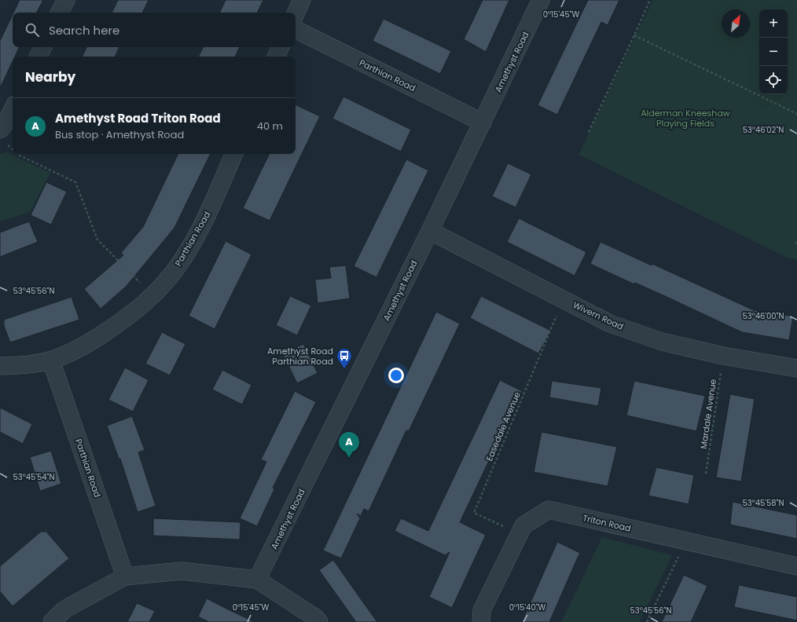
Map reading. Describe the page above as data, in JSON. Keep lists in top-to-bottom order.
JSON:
{
  "streets": {
    "street": [
      "Amethyst Road",
      "Parthian Road",
      "Wivern Road",
      "Triton Road"
    ],
    "path": ["Mardale Avenue", "Easedale Avenue"]
  },
  "crossings": [
    ["Amethyst Road", "Parthian Road"],
    ["Amethyst Road", "Wivern Road"],
    ["Wivern Road", "Mardale Avenue"],
    ["Wivern Road", "Easedale Avenue"],
    ["Easedale Avenue", "Triton Road"]
  ],
  "parks": ["Alderman Kneeshaw Playing Fields"],
  "places": {
    "bus stop": ["Amethyst Road Parthian Road"]
  },
  "north": "top right",
  "page": {
    "map_buttons": ["+", "−"],
    "search": "Search here",
    "heading": "Nearby",
    "list": [
      {
        "mark": "A",
        "name": "Amethyst Road Triton Road",
        "note": "Bus stop · Amethyst Road",
        "value": "40 m"
      }
    ],
    "pins": "A"
  },
  "coordinates": [
    "0°15'45\"W",
    "53°46'02\"N",
    "53°45'56\"N",
    "53°46'00\"N",
    "53°45'54\"N",
    "53°45'58\"N",
    "0°15'40\"W"
  ]
}
